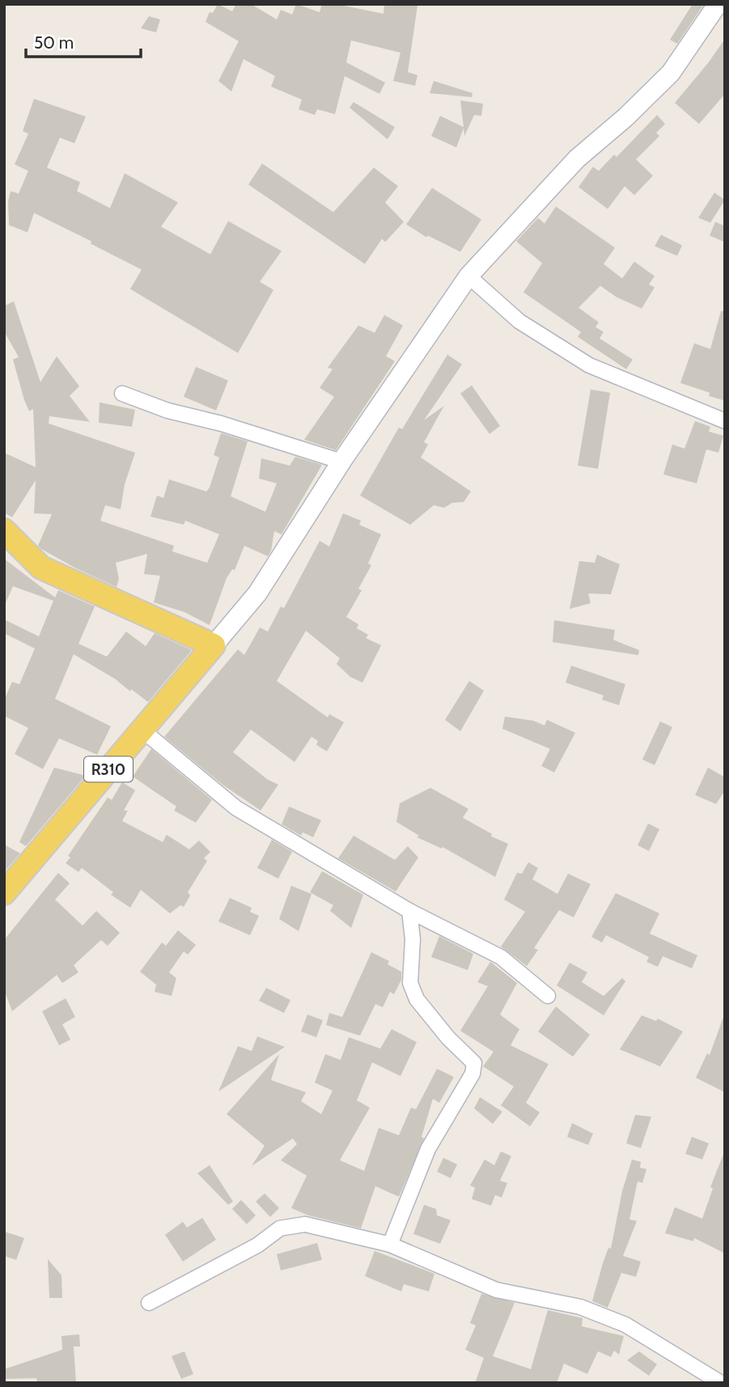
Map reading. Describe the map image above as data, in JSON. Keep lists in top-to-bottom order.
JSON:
{
  "streets": {
    "main road": ["R310"]
  },
  "scale_bar": "50 m"
}
